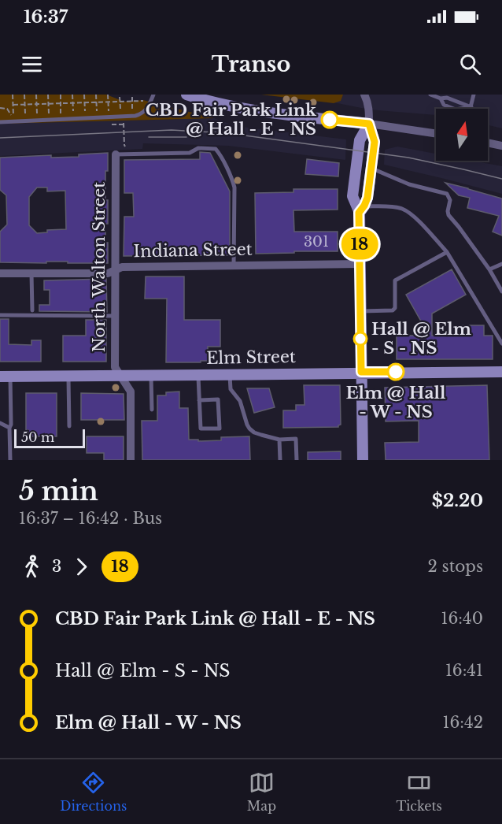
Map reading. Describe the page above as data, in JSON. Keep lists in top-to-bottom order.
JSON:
{
  "streets": {
    "street": ["Indiana Street", "North Walton Street", "Elm Street"]
  },
  "crossings": [
    ["Indiana Street", "North Walton Street"],
    ["North Walton Street", "Elm Street"]
  ],
  "places": ["CBD Fair Park Link @ Hall - E - NS", "Hall @ Elm - S - NS", "Elm @ Hall - W - NS"],
  "lines": ["bus line 18"],
  "house_numbers": ["301"],
  "scale_bar": "50 m",
  "north": "top",
  "page": {
    "status": "16:37",
    "header": "Transo",
    "on_map": "18",
    "scale": "50 m",
    "heading": ["5 min", "16:37 – 16:42 · Bus", "$2.20"],
    "legs": ["3", "18", "2 stops"],
    "list": [
      {
        "name": "CBD Fair Park Link @ Hall - E - NS",
        "value": "16:40"
      },
      {
        "name": "Hall @ Elm - S - NS",
        "value": "16:41"
      },
      {
        "name": "Elm @ Hall - W - NS",
        "value": "16:42"
      }
    ],
    "tabs": ["Directions", "Map", "Tickets"]
  }
}
